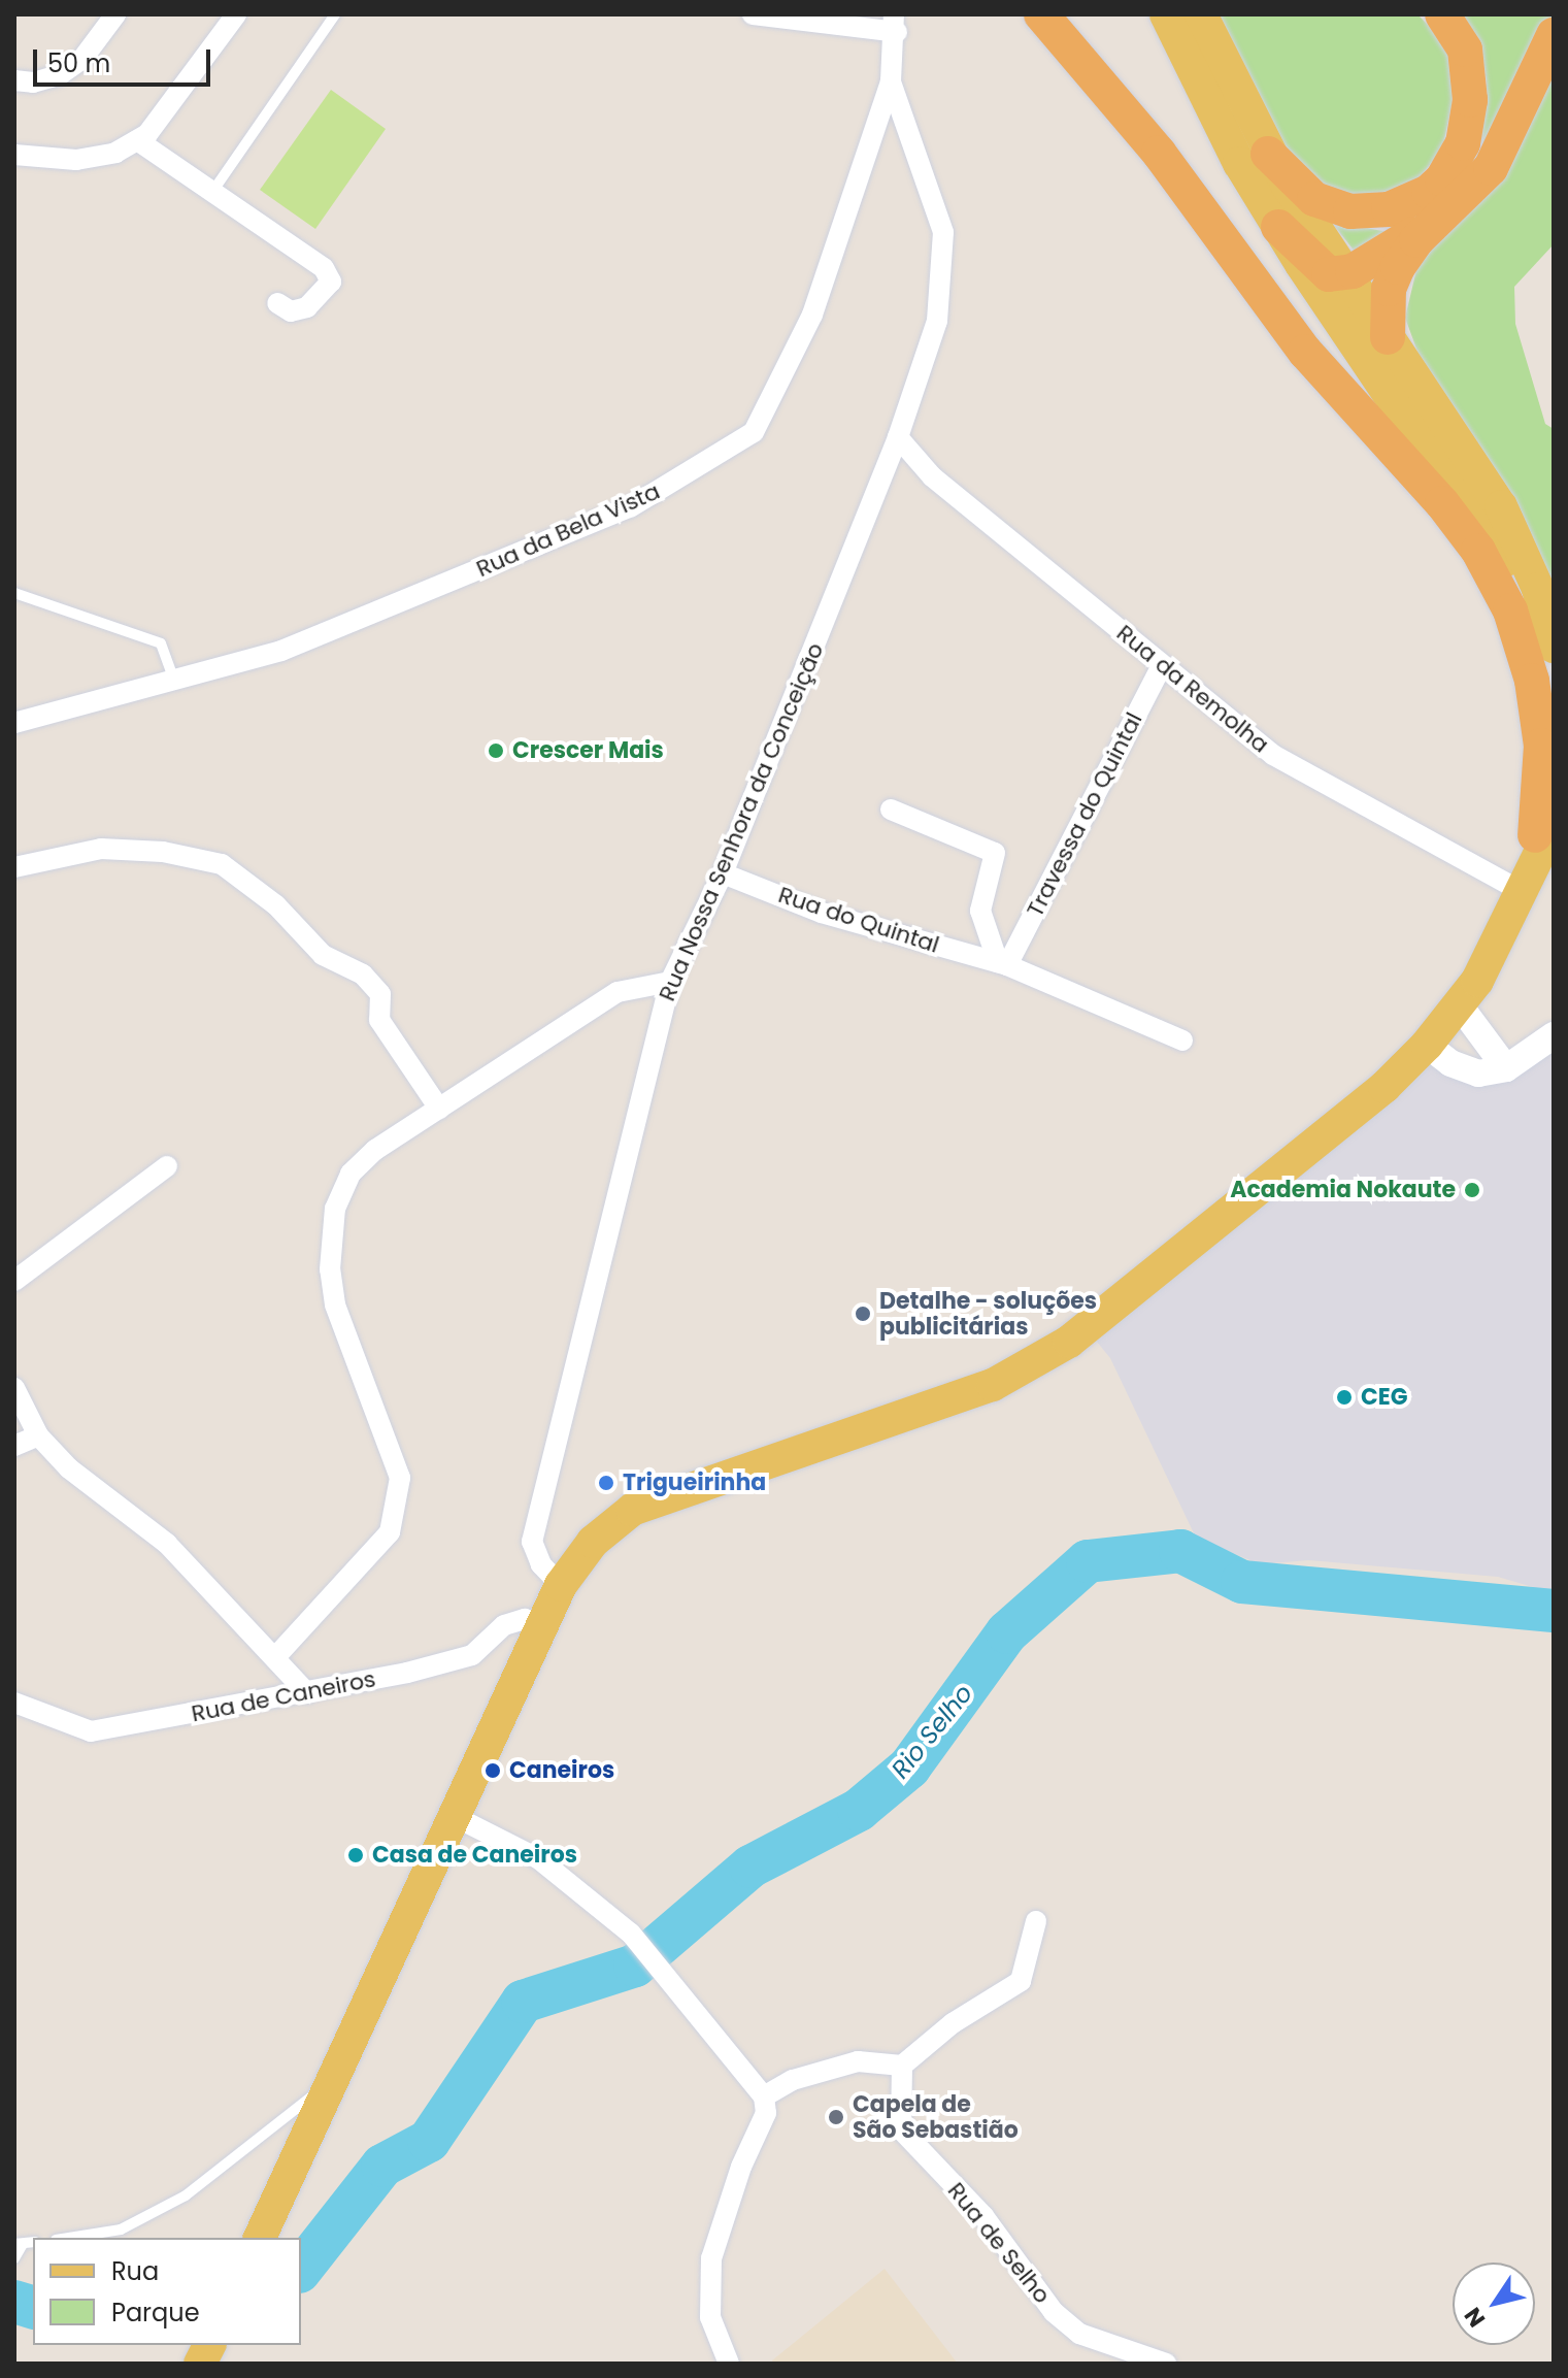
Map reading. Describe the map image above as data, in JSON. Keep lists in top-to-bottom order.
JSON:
{
  "streets": {
    "street": [
      "Rua da Bela Vista",
      "Rua da Remolha",
      "Travessa do Quintal",
      "Rua Nossa Senhora da Conceição",
      "Rua do Quintal",
      "Rua de Caneiros",
      "Rua de Selho"
    ]
  },
  "crossings": [
    ["Rua da Bela Vista", "Rua Nossa Senhora da Conceição"],
    ["Rua da Remolha", "Travessa do Quintal"],
    ["Rua da Remolha", "Rua Nossa Senhora da Conceição"],
    ["Travessa do Quintal", "Rua do Quintal"],
    ["Rua Nossa Senhora da Conceição", "Rua do Quintal"]
  ],
  "water": ["Rio Selho"],
  "places": [
    "Crescer Mais",
    "Academia Nokaute",
    "Detalhe - soluções publicitárias",
    "CEG",
    "Trigueirinha",
    "Caneiros",
    "Casa de Caneiros",
    "Capela de São Sebastião"
  ],
  "legend": ["Rua", "Parque"],
  "scale_bar": "50 m",
  "north": "bottom left"
}
